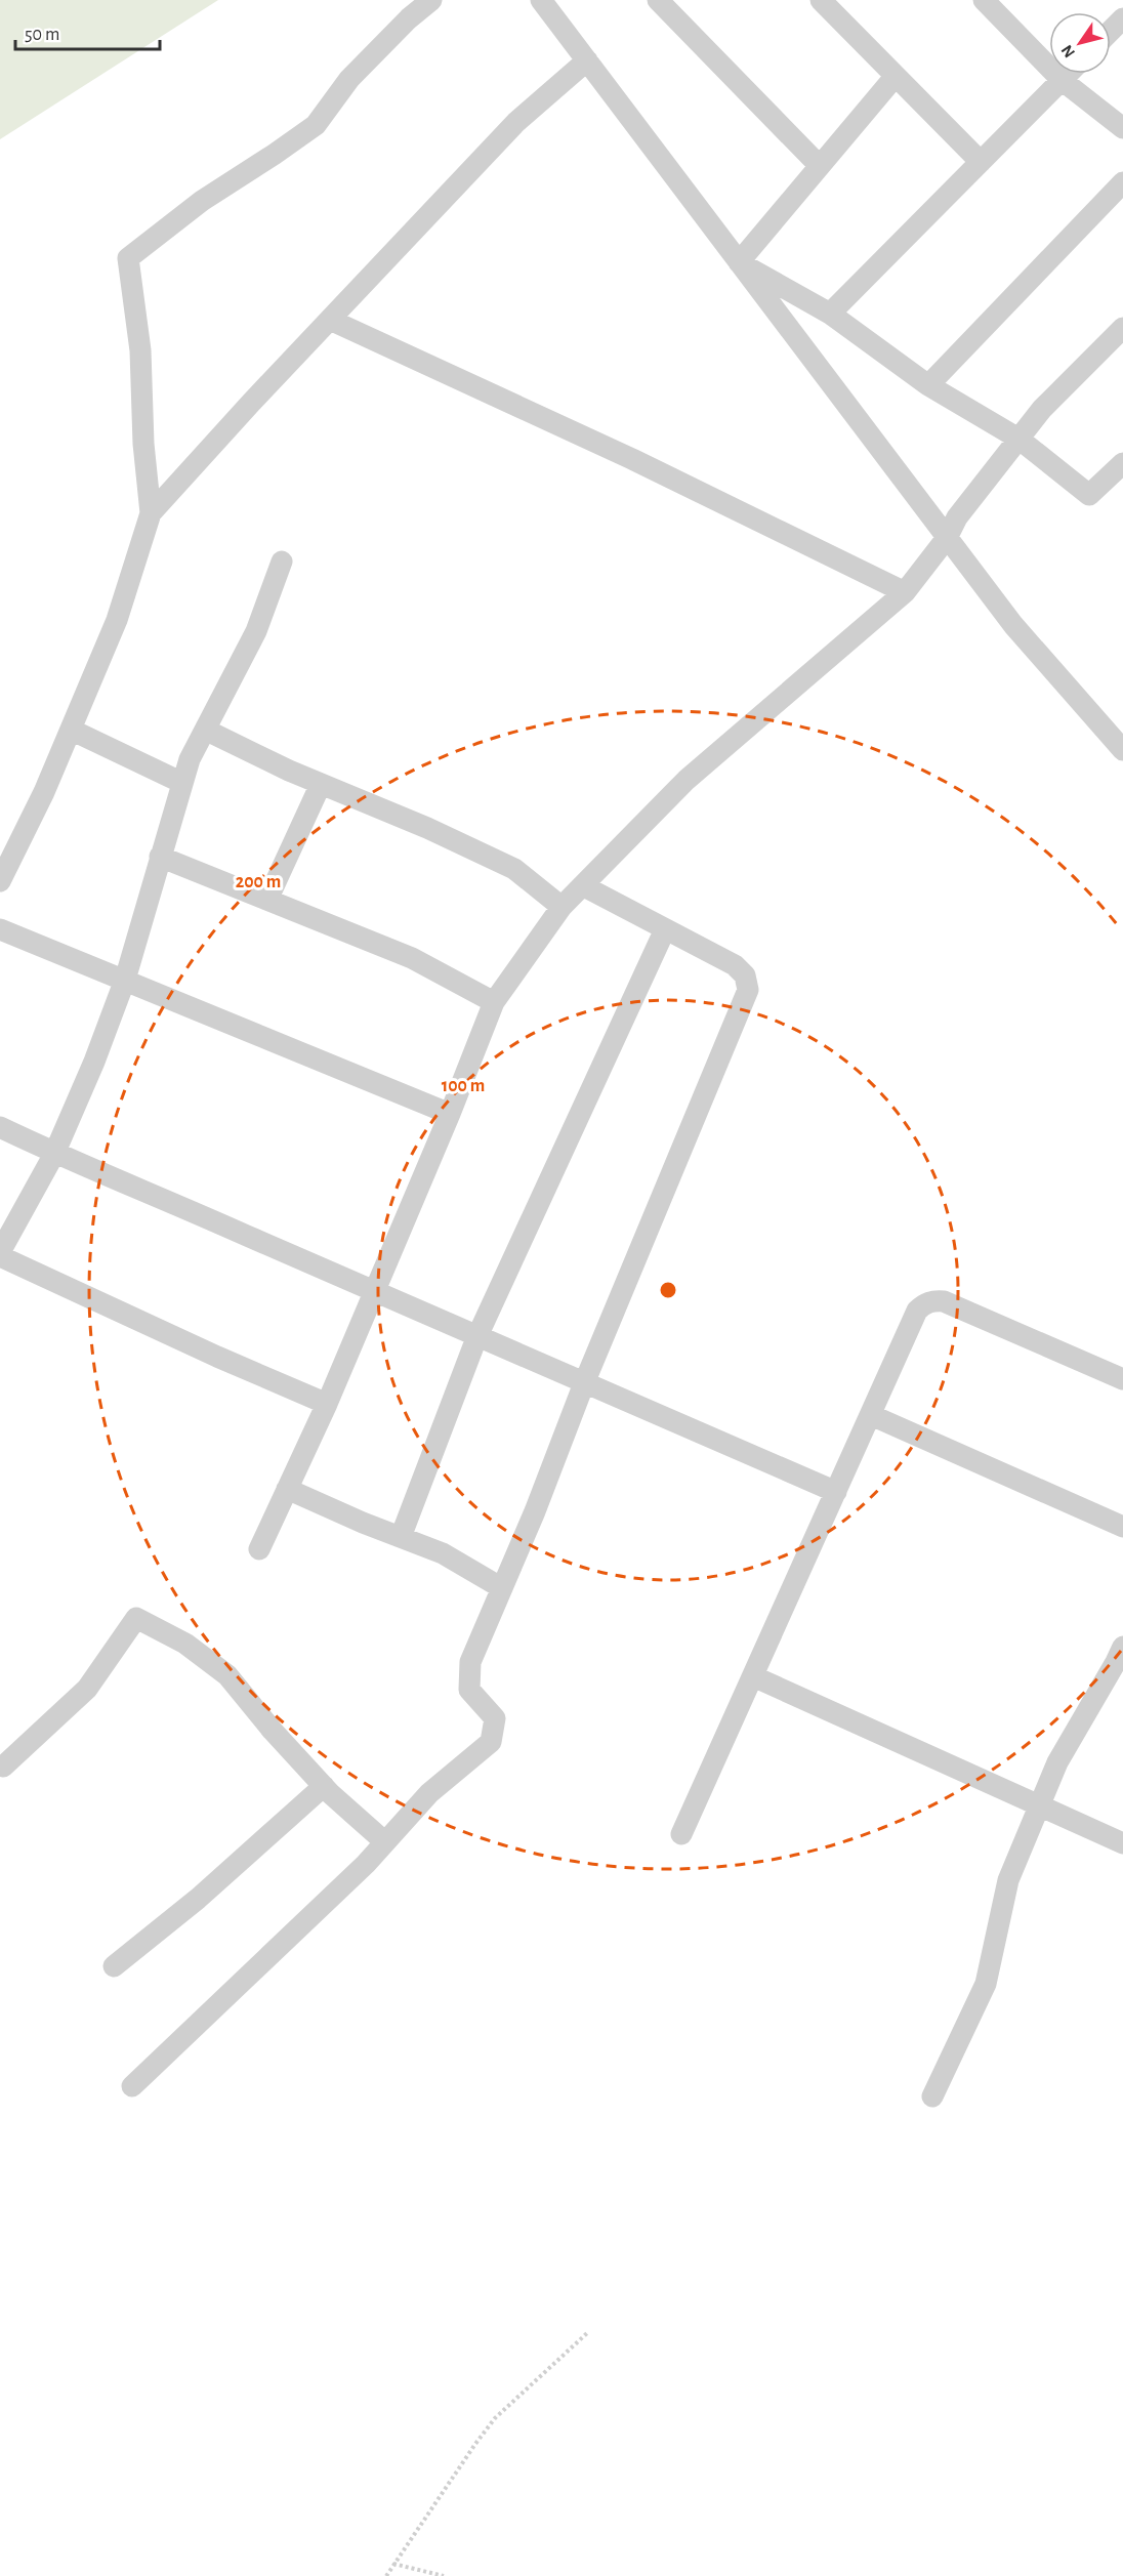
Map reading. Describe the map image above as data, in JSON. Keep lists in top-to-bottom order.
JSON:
{
  "scale_bar": "50 m",
  "north": "bottom left",
  "rings": ["200 m", "100 m"]
}
